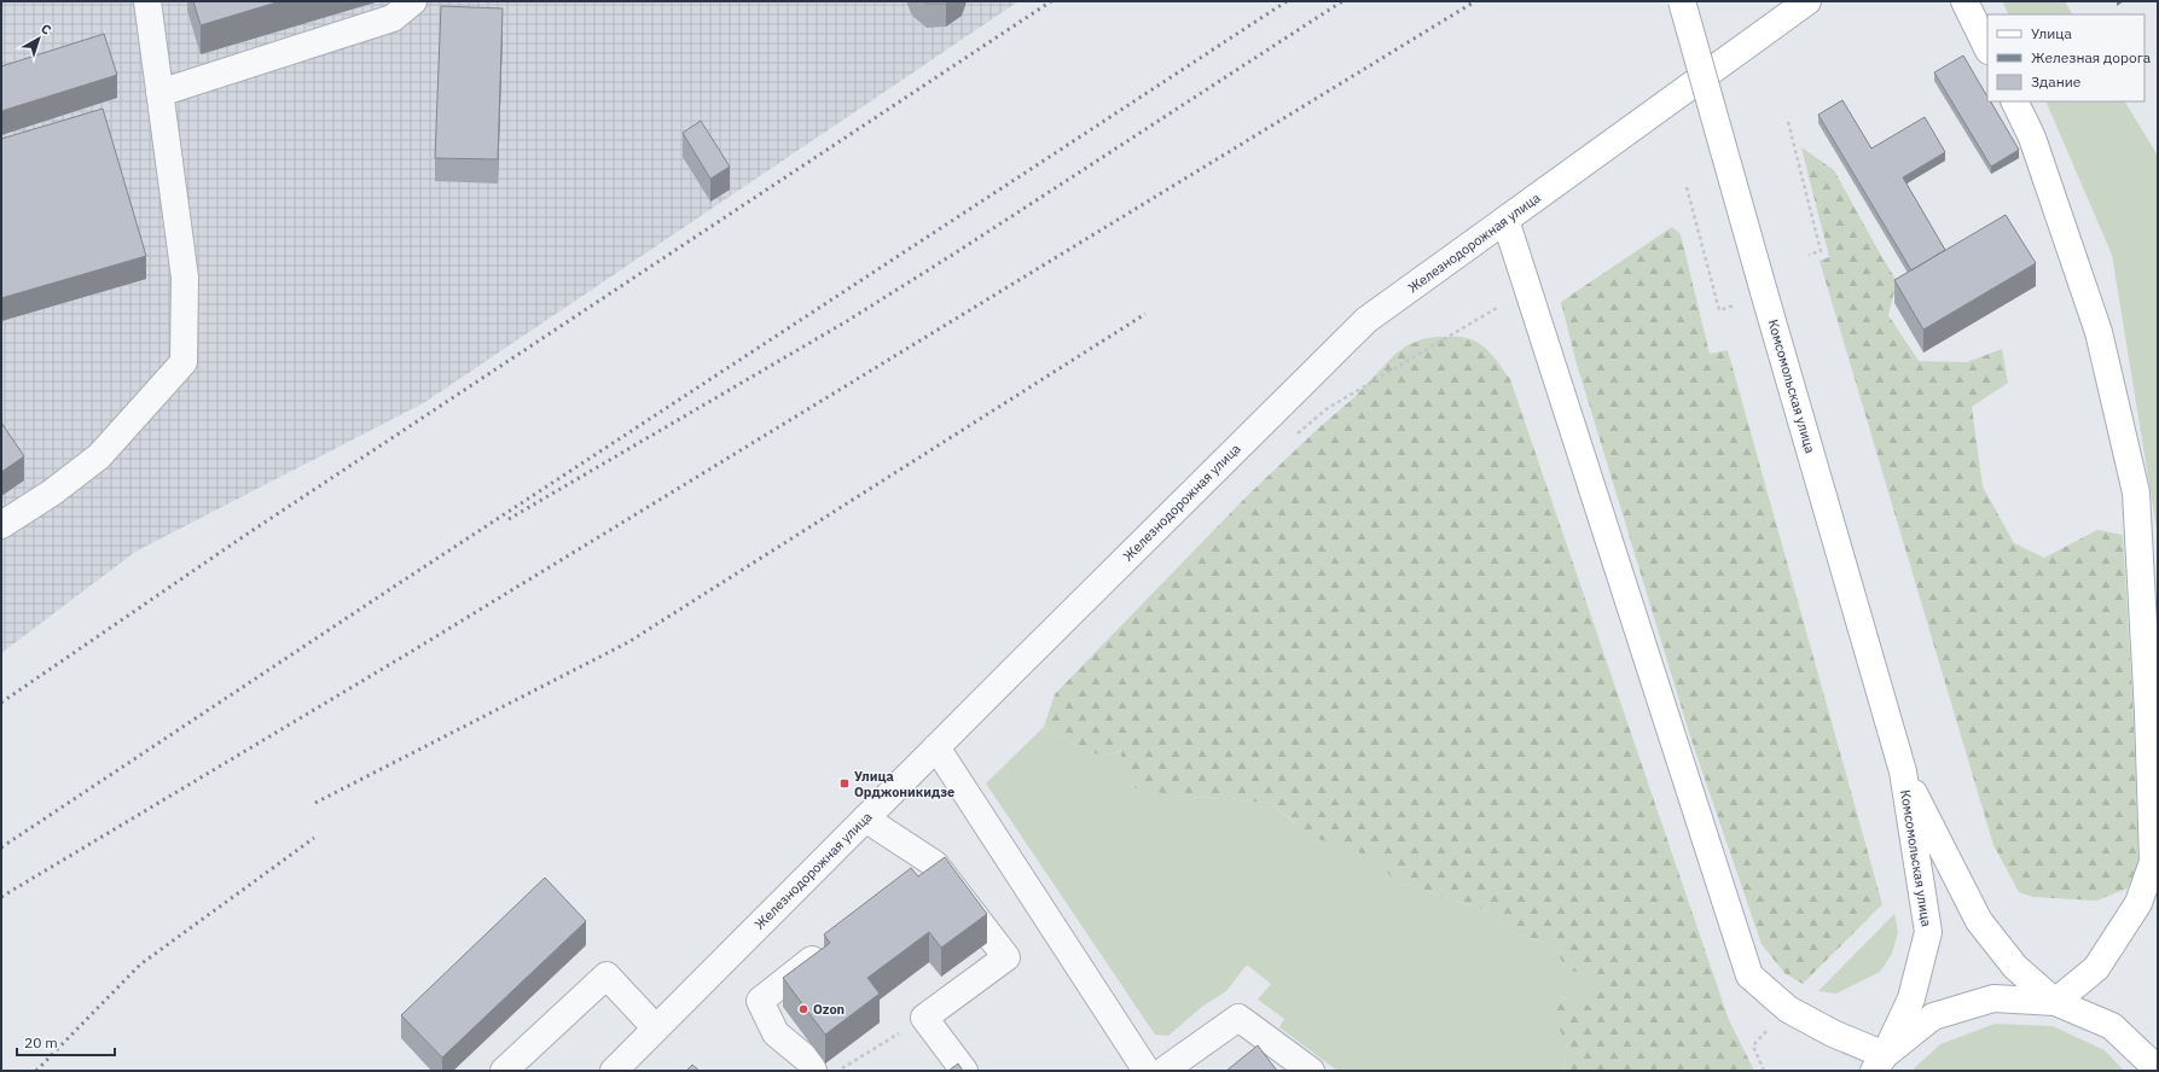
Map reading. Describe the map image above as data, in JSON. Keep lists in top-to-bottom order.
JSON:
{
  "streets": {
    "main road": ["Железнодорожная улица", "Комсомольская улица"]
  },
  "places": {
    "transit": ["Улица Орджоникидзе"],
    "other": ["Ozon"]
  },
  "legend": ["Улица", "Железная дорога", "Здание"],
  "scale_bar": "20 m",
  "north": "top right"
}
